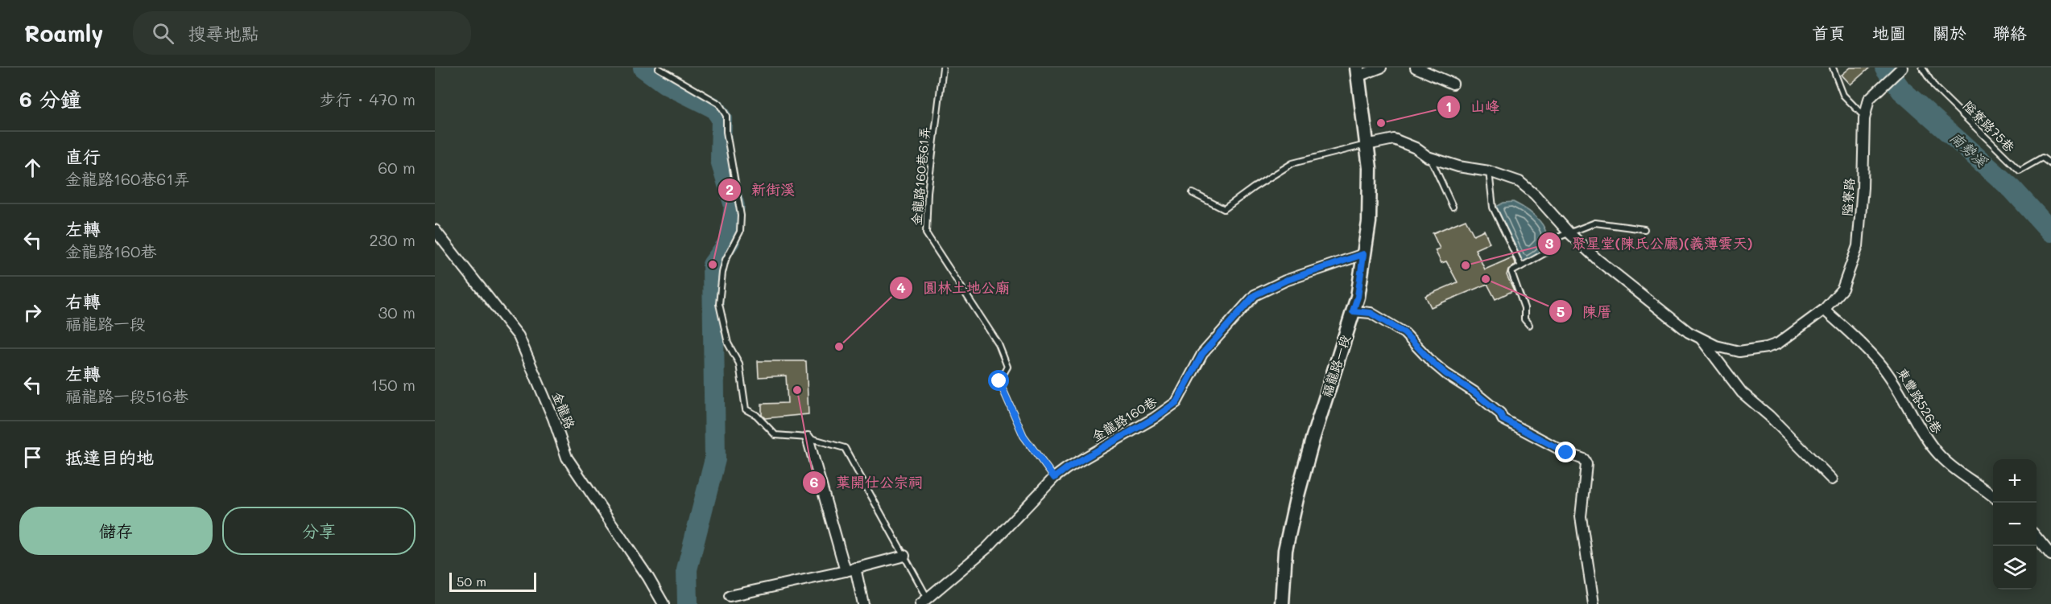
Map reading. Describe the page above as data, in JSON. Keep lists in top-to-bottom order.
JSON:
{
  "streets": {
    "main road": ["福龍路一段"],
    "street": [
      "隘寮路",
      "東豐路526巷",
      "金龍路",
      "金龍路160巷"
    ],
    "lane": ["隘寮路75巷", "金龍路160巷61弄"]
  },
  "crossings": [
    ["金龍路160巷61弄", "金龍路160巷"],
    ["隘寮路", "東豐路526巷"],
    ["福龍路一段", "金龍路160巷"]
  ],
  "water": ["南勢溪"],
  "places": [
    "山峰",
    "新街溪",
    "聚星堂(陳氏公廳)(義薄雲天)",
    "陳厝",
    "圓林土地公廟",
    "葉開仕公宗祠"
  ],
  "scale_bar": "50 m",
  "page": {
    "header": "Roamly",
    "search": "搜尋地點",
    "nav": [
      "首頁",
      "地圖",
      "關於",
      "聯絡"
    ],
    "heading": ["6 分鐘", "步行 · 470 m"],
    "list": [
      ["直行", "金龍路160巷61弄", "60 m"],
      ["左轉", "金龍路160巷", "230 m"],
      ["右轉", "福龍路一段", "30 m"],
      ["左轉", "福龍路一段516巷", "150 m"],
      "抵達目的地"
    ],
    "map_buttons": ["+", "−"],
    "buttons": ["儲存", "分享"],
    "scale": "50 m"
  }
}
